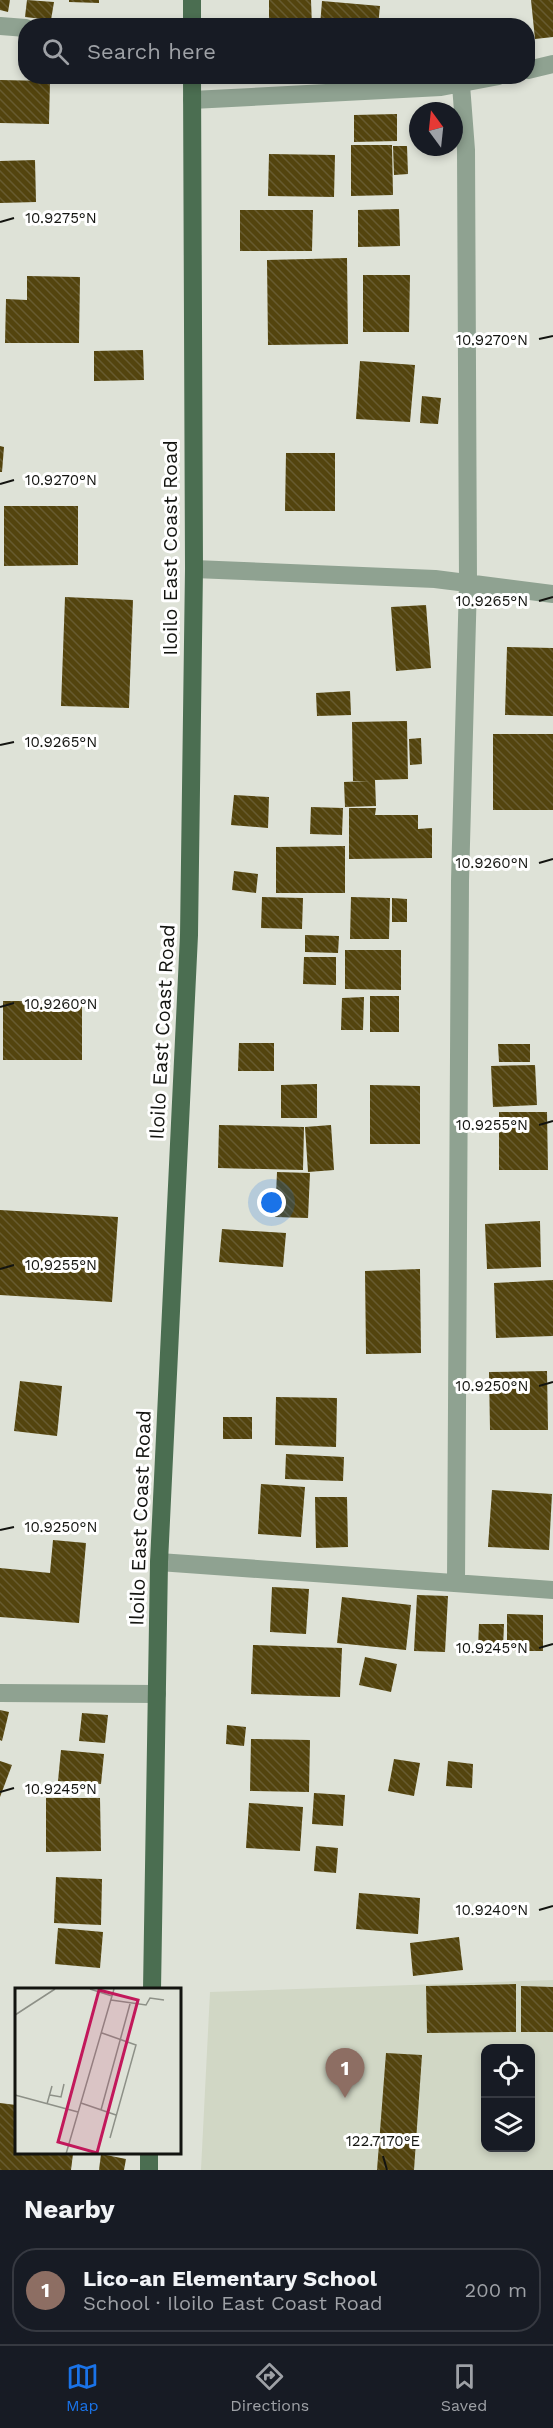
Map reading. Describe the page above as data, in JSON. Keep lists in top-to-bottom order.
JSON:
{
  "streets": {
    "main road": ["Iloilo East Coast Road"]
  },
  "north": "top",
  "page": {
    "search": "Search here",
    "pins": "1",
    "heading": "Nearby",
    "list": [
      {
        "mark": "1",
        "name": "Lico-an Elementary School",
        "note": "School · Iloilo East Coast Road",
        "value": "200 m"
      }
    ],
    "nav": ["Map", "Directions", "Saved"]
  },
  "coordinates": [
    "10.9275°N",
    "10.9270°N",
    "10.9265°N",
    "10.9260°N",
    "10.9255°N",
    "10.9250°N",
    "10.9245°N",
    "10.9240°N",
    "122.7170°E"
  ]
}
